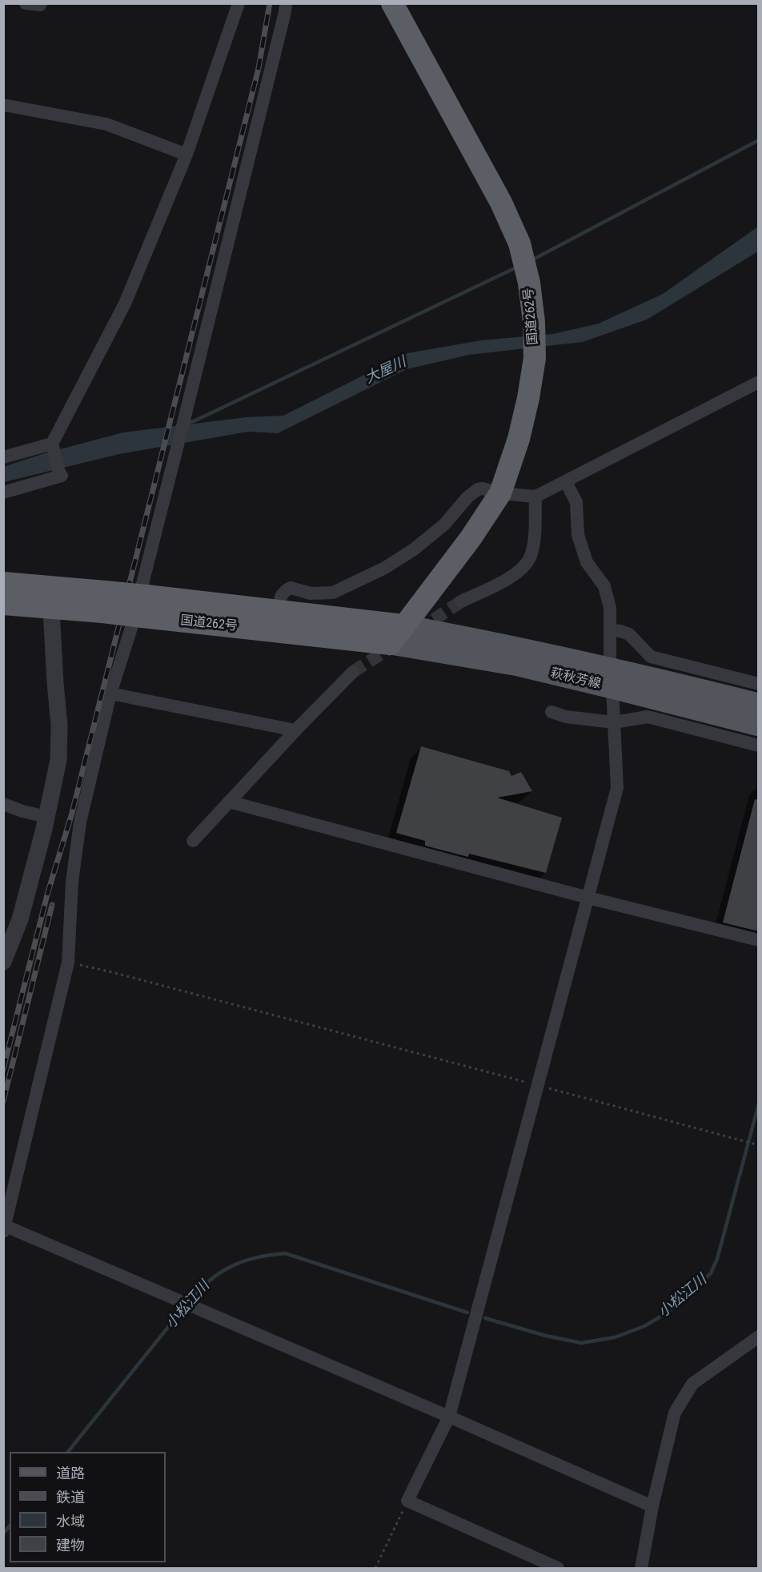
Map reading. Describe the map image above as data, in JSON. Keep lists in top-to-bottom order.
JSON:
{
  "streets": {
    "highway": ["国道262号"],
    "main road": ["萩秋芳線"]
  },
  "crossings": [
    ["国道262号", "萩秋芳線"]
  ],
  "water": ["大屋川", "小松江川"],
  "legend": [
    "道路",
    "鉄道",
    "水域",
    "建物"
  ]
}
